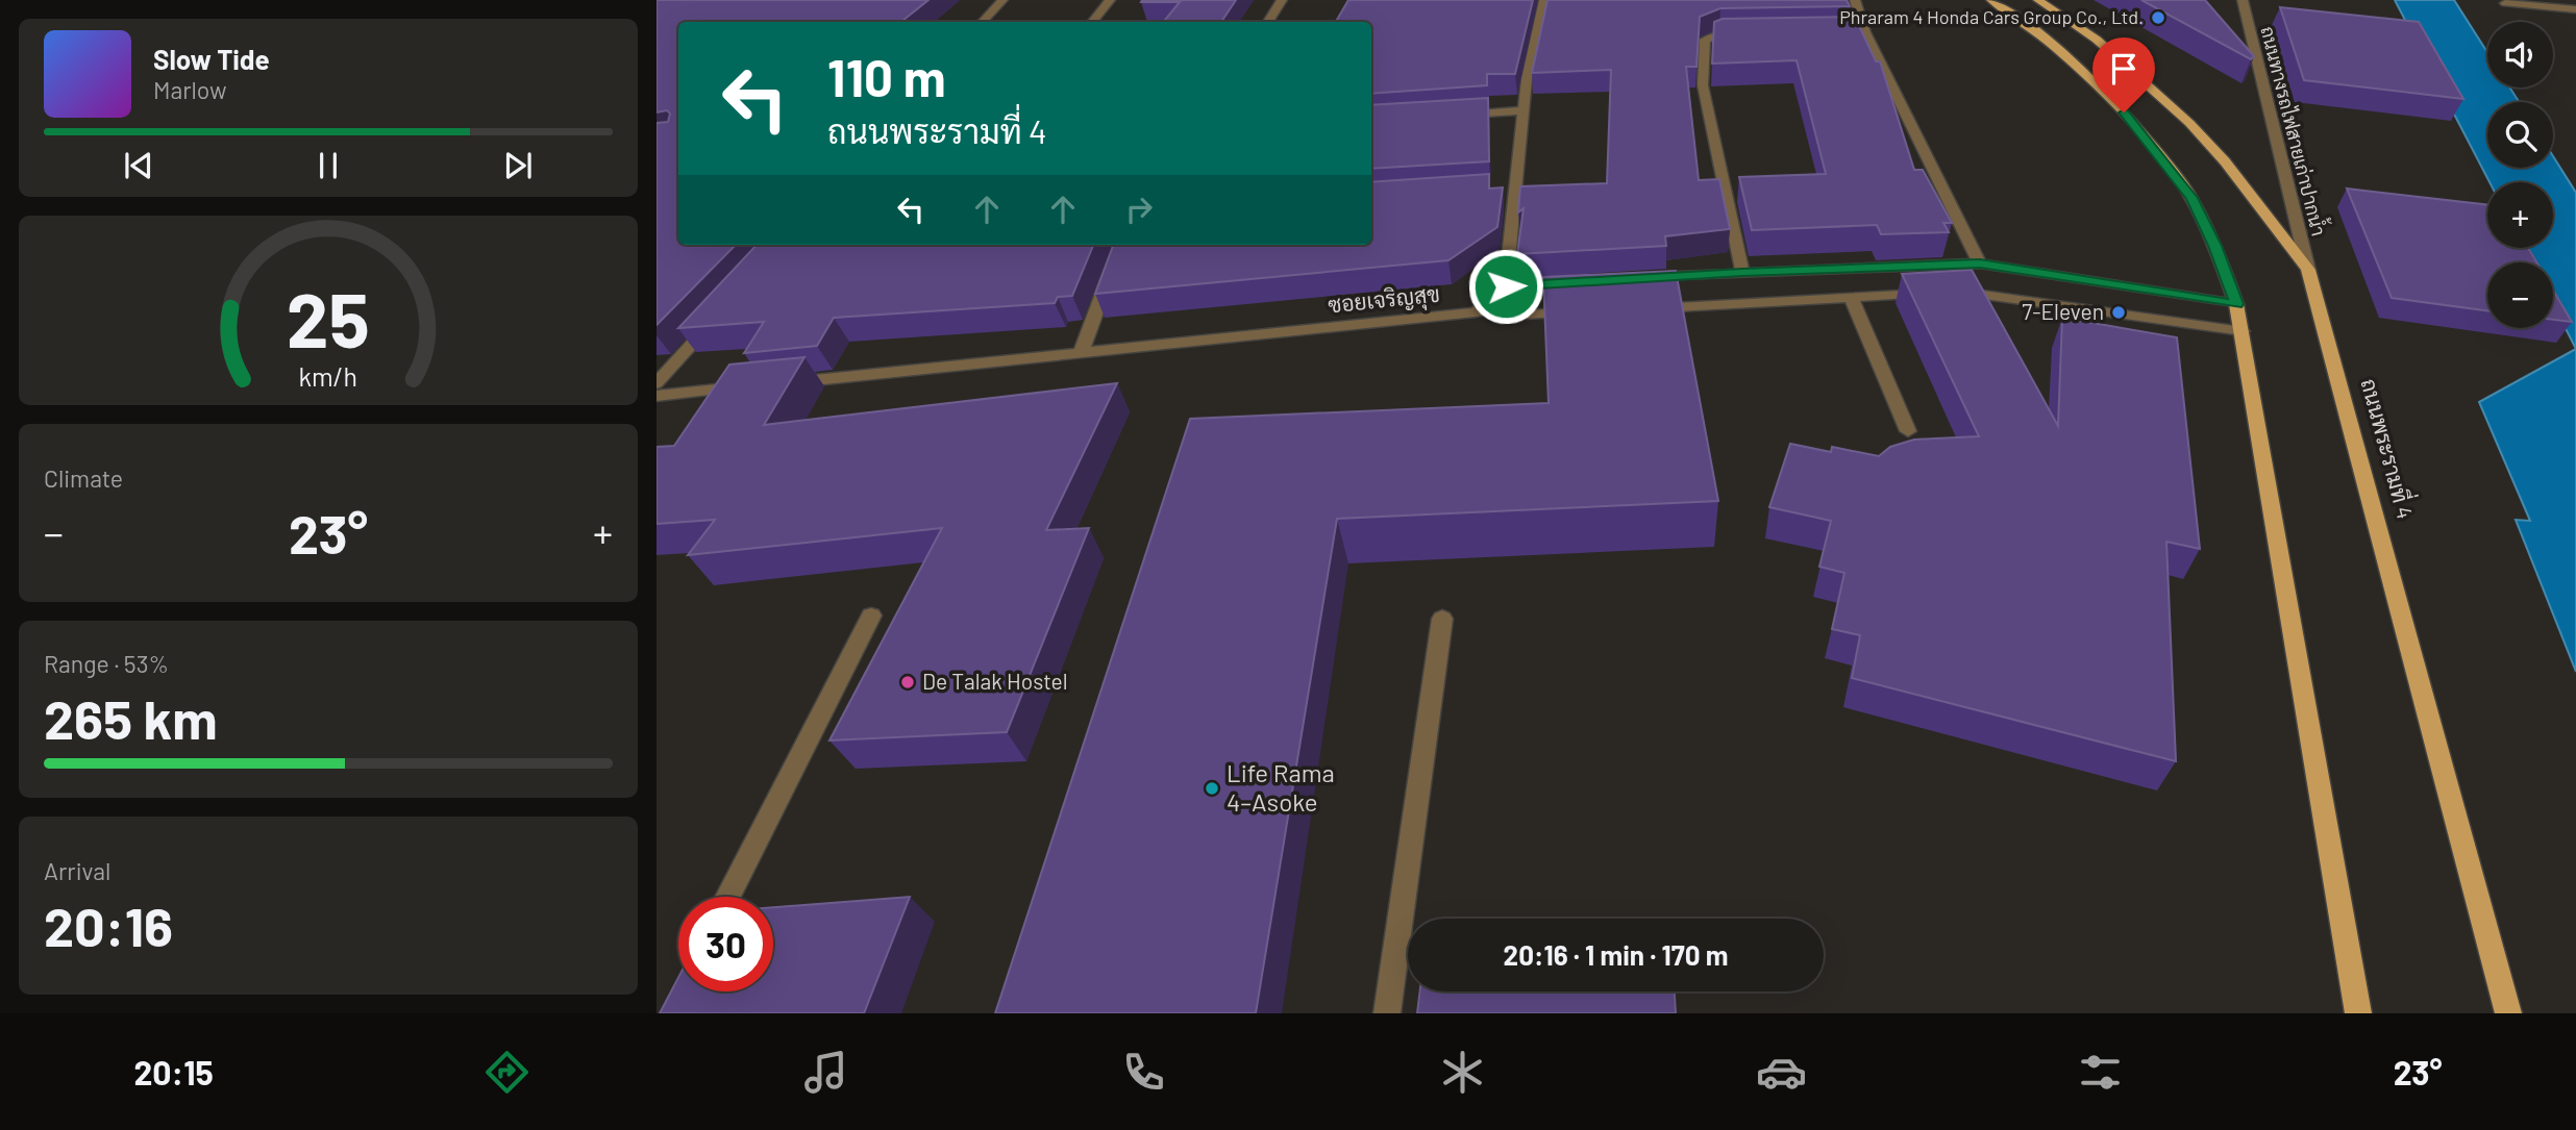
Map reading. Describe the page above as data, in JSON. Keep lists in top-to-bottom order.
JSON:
{
  "streets": {
    "main road": ["ถนนพระรามที่ 4"],
    "street": ["ถนนทางรถไฟสายเก่าปากน้ำ", "ซอยเจริญสุข"]
  },
  "crossings": [
    ["ถนนทางรถไฟสายเก่าปากน้ำ", "ถนนพระรามที่ 4"]
  ],
  "places": [
    "Phraram 4 Honda Cars Group Co., Ltd.",
    "7-Eleven",
    "De Talak Hostel",
    "Life Rama 4–Asoke"
  ],
  "page": {
    "map_buttons": ["+", "−"],
    "turn": ["110 m", "ถนนพระรามที่ 4"],
    "song": ["Slow Tide", "Marlow"],
    "tile": [
      "Climate",
      ["Range · 53%", "265 km"],
      ["Arrival", "20:16"]
    ],
    "heat": ["−", "23°", "+"],
    "limit": "30",
    "trip": "20:16 · 1 min · 170 m",
    "tabs": ["20:15", "23°"],
    "gauge": ["25", "km/h"]
  }
}
